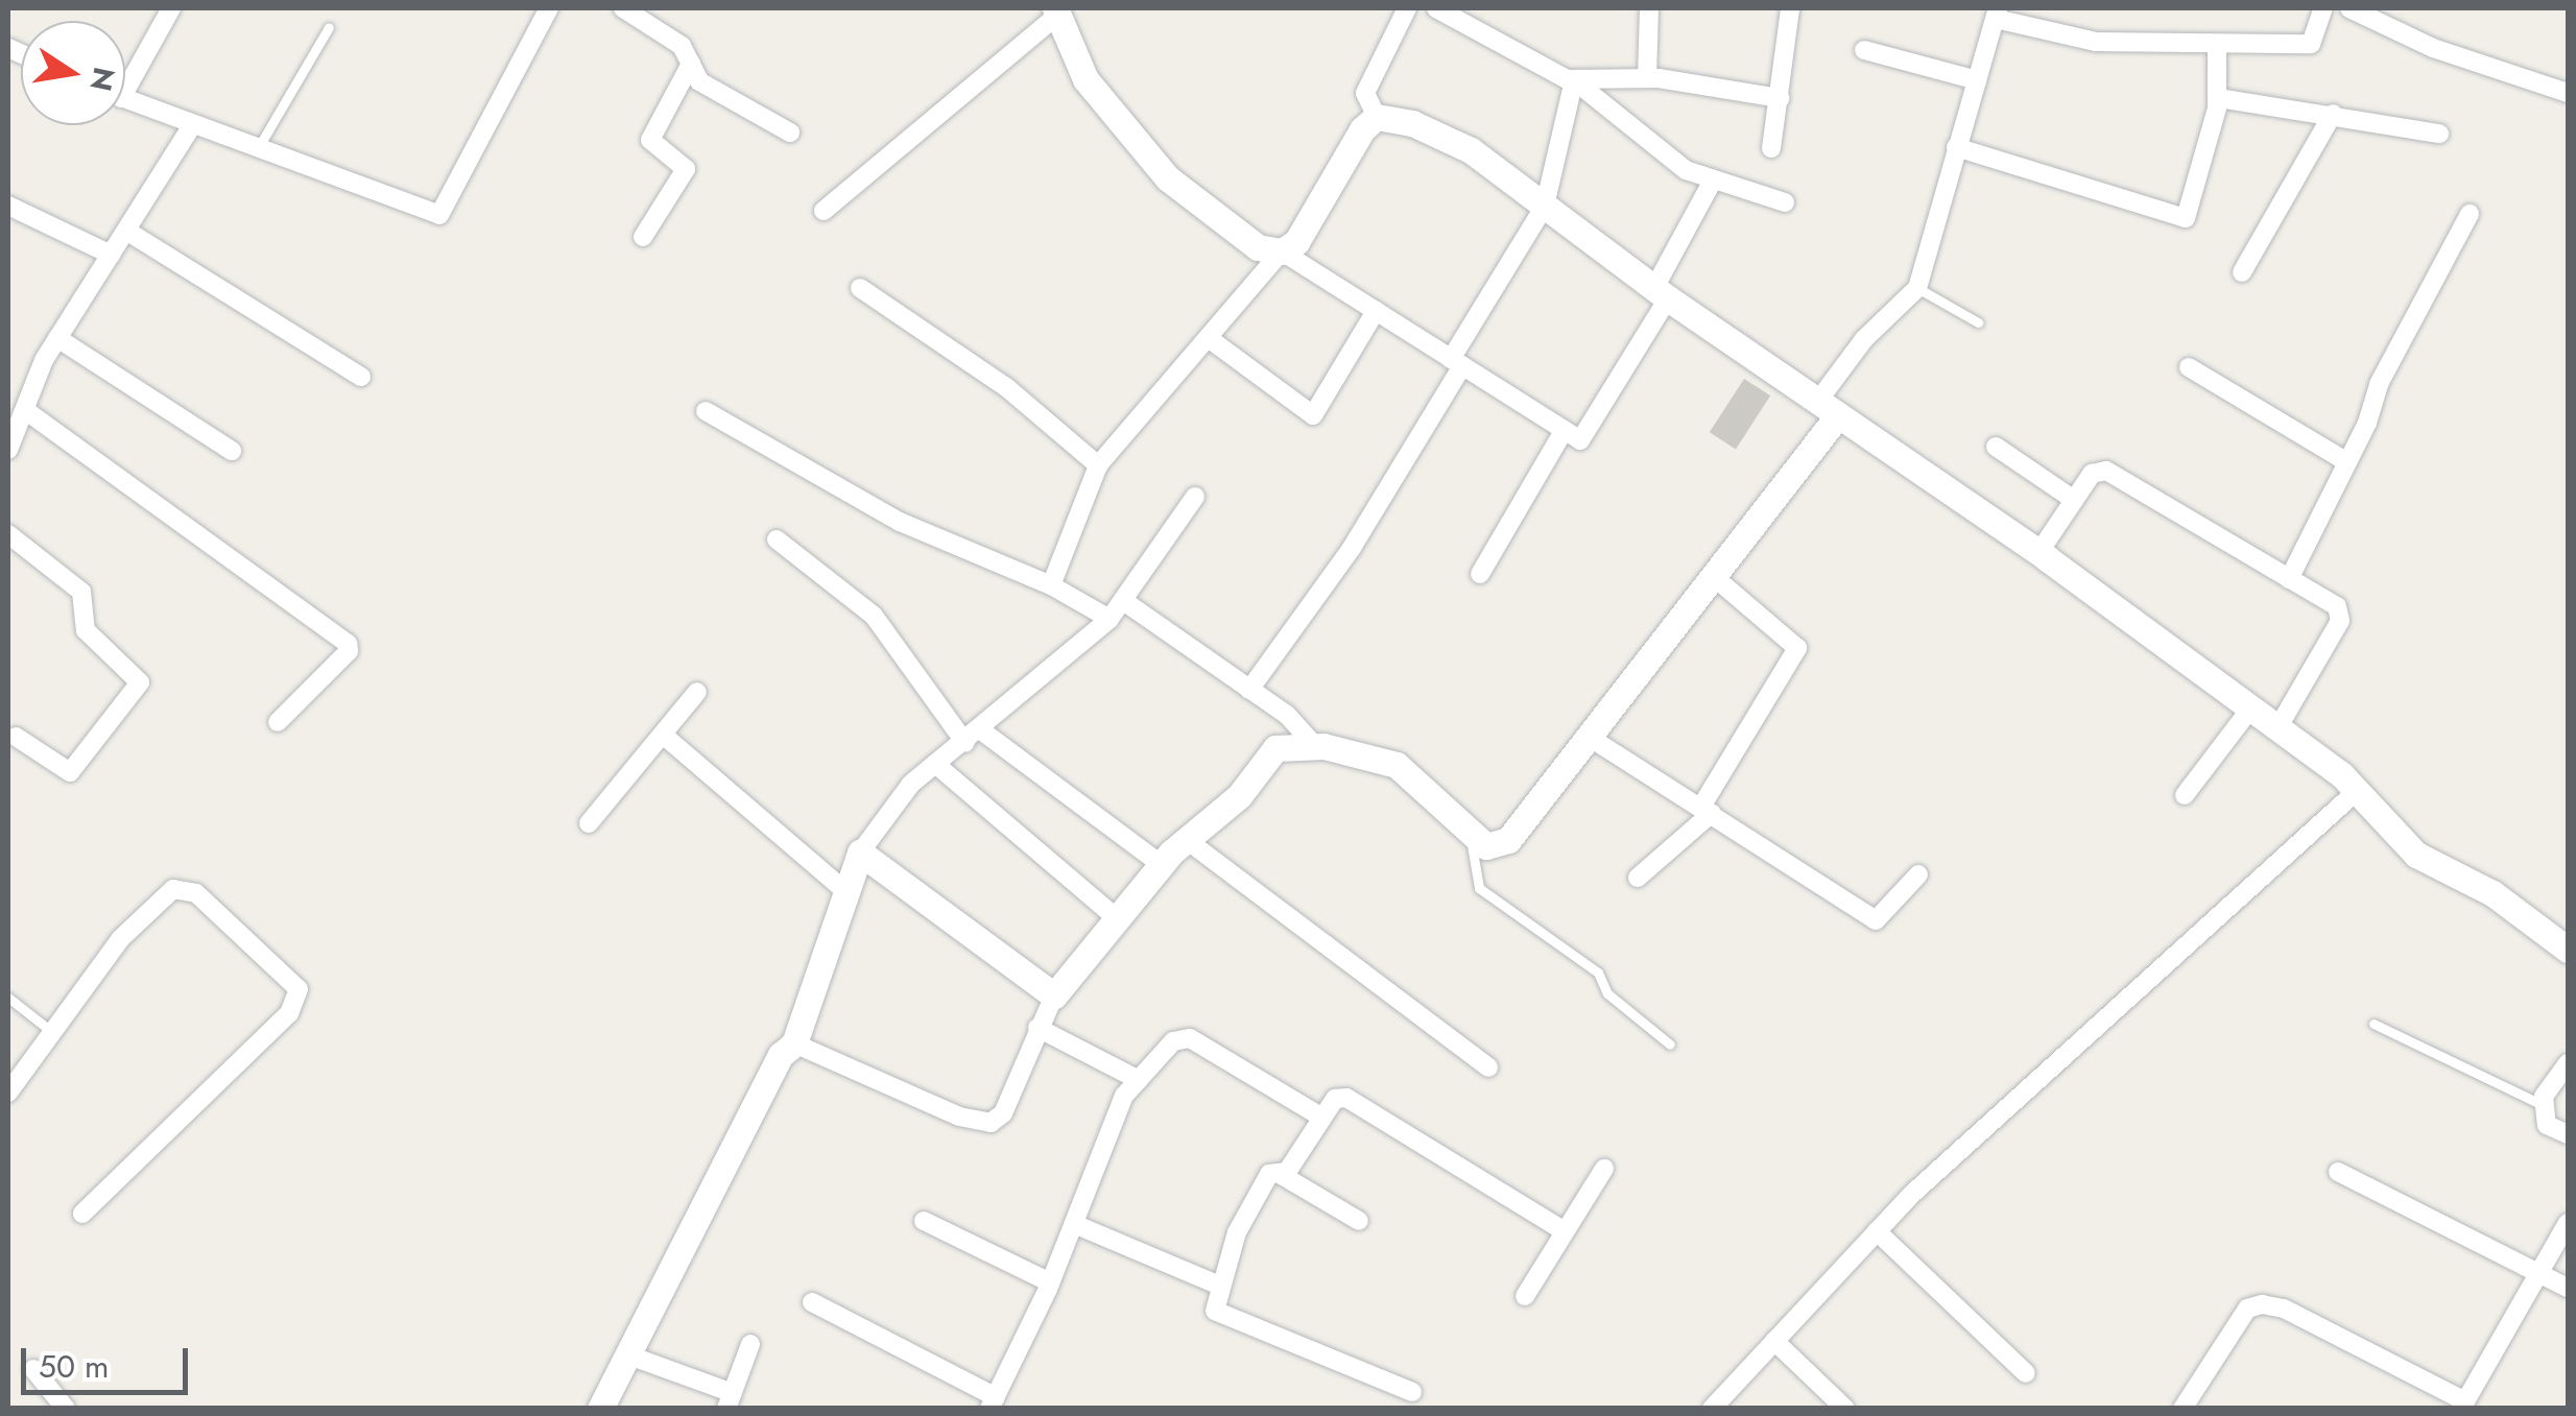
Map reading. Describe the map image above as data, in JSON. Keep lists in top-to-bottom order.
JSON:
{
  "scale_bar": "50 m",
  "north": "right"
}
